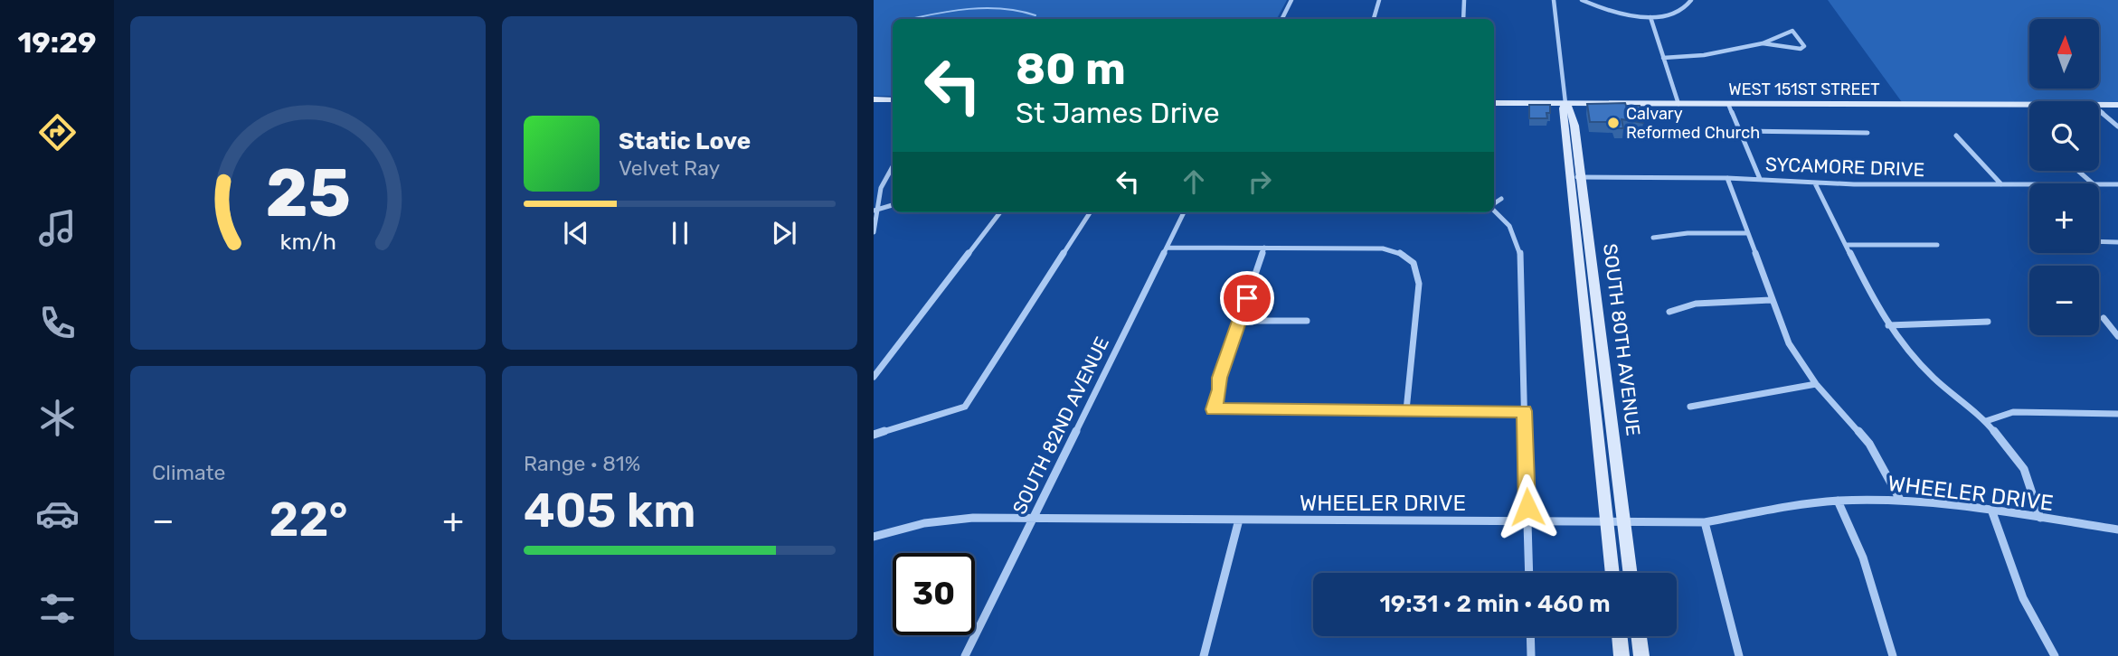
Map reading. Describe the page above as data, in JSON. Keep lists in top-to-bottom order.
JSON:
{
  "streets": {
    "street": [
      "WEST 151ST STREET",
      "SYCAMORE DRIVE",
      "SOUTH 80TH AVENUE",
      "SOUTH 82ND AVENUE",
      "WHEELER DRIVE"
    ]
  },
  "crossings": [
    ["WEST 151ST STREET", "SOUTH 80TH AVENUE"],
    ["SYCAMORE DRIVE", "SOUTH 80TH AVENUE"],
    ["SOUTH 80TH AVENUE", "WHEELER DRIVE"],
    ["SOUTH 82ND AVENUE", "WHEELER DRIVE"]
  ],
  "places": ["Calvary Reformed Church"],
  "north": "top",
  "page": {
    "tabs": "19:29",
    "map_buttons": ["+", "−"],
    "turn": ["80 m", "St James Drive"],
    "song": ["Static Love", "Velvet Ray"],
    "tile": [
      "Climate",
      ["Range · 81%", "405 km"]
    ],
    "heat": ["−", "22°", "+"],
    "limit": "30",
    "trip": "19:31 · 2 min · 460 m",
    "gauge": ["25", "km/h"]
  }
}
